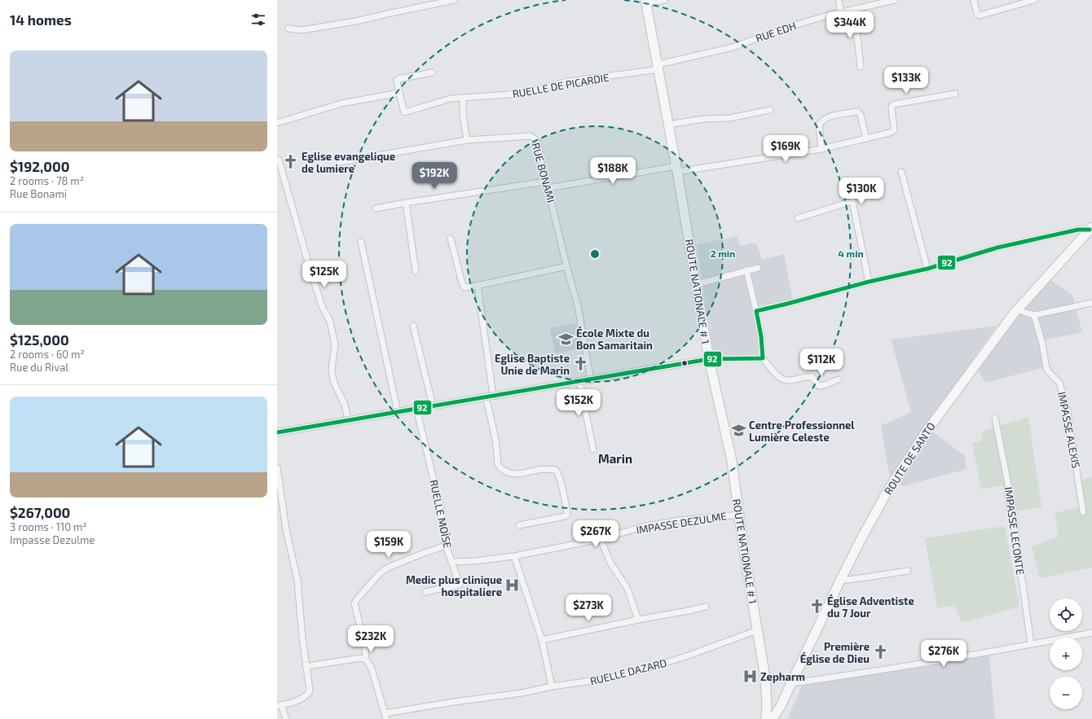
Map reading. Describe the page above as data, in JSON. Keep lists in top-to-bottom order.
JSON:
{
  "streets": {
    "main road": ["ROUTE NATIONALE # 1", "ROUTE DE SANTO"],
    "street": [
      "RUE EDH",
      "RUELLE DE PICARDIE",
      "RUE BONAMI",
      "IMPASSE ALEXIS",
      "RUELLE MOÏSE",
      "IMPASSE DEZULME",
      "IMPASSE LECONTE",
      "RUELLE DAZARD"
    ]
  },
  "crossings": [
    ["RUE EDH", "RUELLE DE PICARDIE"],
    ["RUE EDH", "ROUTE NATIONALE # 1"],
    ["RUELLE DE PICARDIE", "ROUTE NATIONALE # 1"],
    ["ROUTE NATIONALE # 1", "IMPASSE DEZULME"],
    ["ROUTE NATIONALE # 1", "RUELLE DAZARD"],
    ["RUELLE MOÏSE", "IMPASSE DEZULME"]
  ],
  "districts": ["Marin"],
  "places": {
    "church": [
      "Eglise evangelique de lumiere",
      "Eglise Baptiste Unie de Marin",
      "Église Adventiste du 7 Jour",
      "Première Église de Dieu"
    ],
    "school or university": ["École Mixte du Bon Samaritain", "Centre Professionnel Lumière Celeste"],
    "hospital": ["Medic plus clinique hospitaliere", "Zepharm"]
  },
  "lines": ["transit line 92"],
  "page": {
    "heading": "14 homes",
    "price": [
      "$344K",
      "$133K",
      "$169K",
      "$188K",
      "$192K",
      "$130K",
      "$125K",
      "$112K",
      "$152K",
      "$267K",
      "$159K",
      "$273K",
      "$232K",
      "$276K"
    ],
    "list": [
      {
        "name": "$192,000",
        "note": "2 rooms · 78 m² · Rue Bonami"
      },
      {
        "name": "$125,000",
        "note": "2 rooms · 60 m² · Rue du Rival"
      },
      {
        "name": "$267,000",
        "note": "3 rooms · 110 m² · Impasse Dezulme"
      }
    ],
    "map_buttons": ["+", "−"]
  },
  "rings": ["2 min", "4 min"]
}
